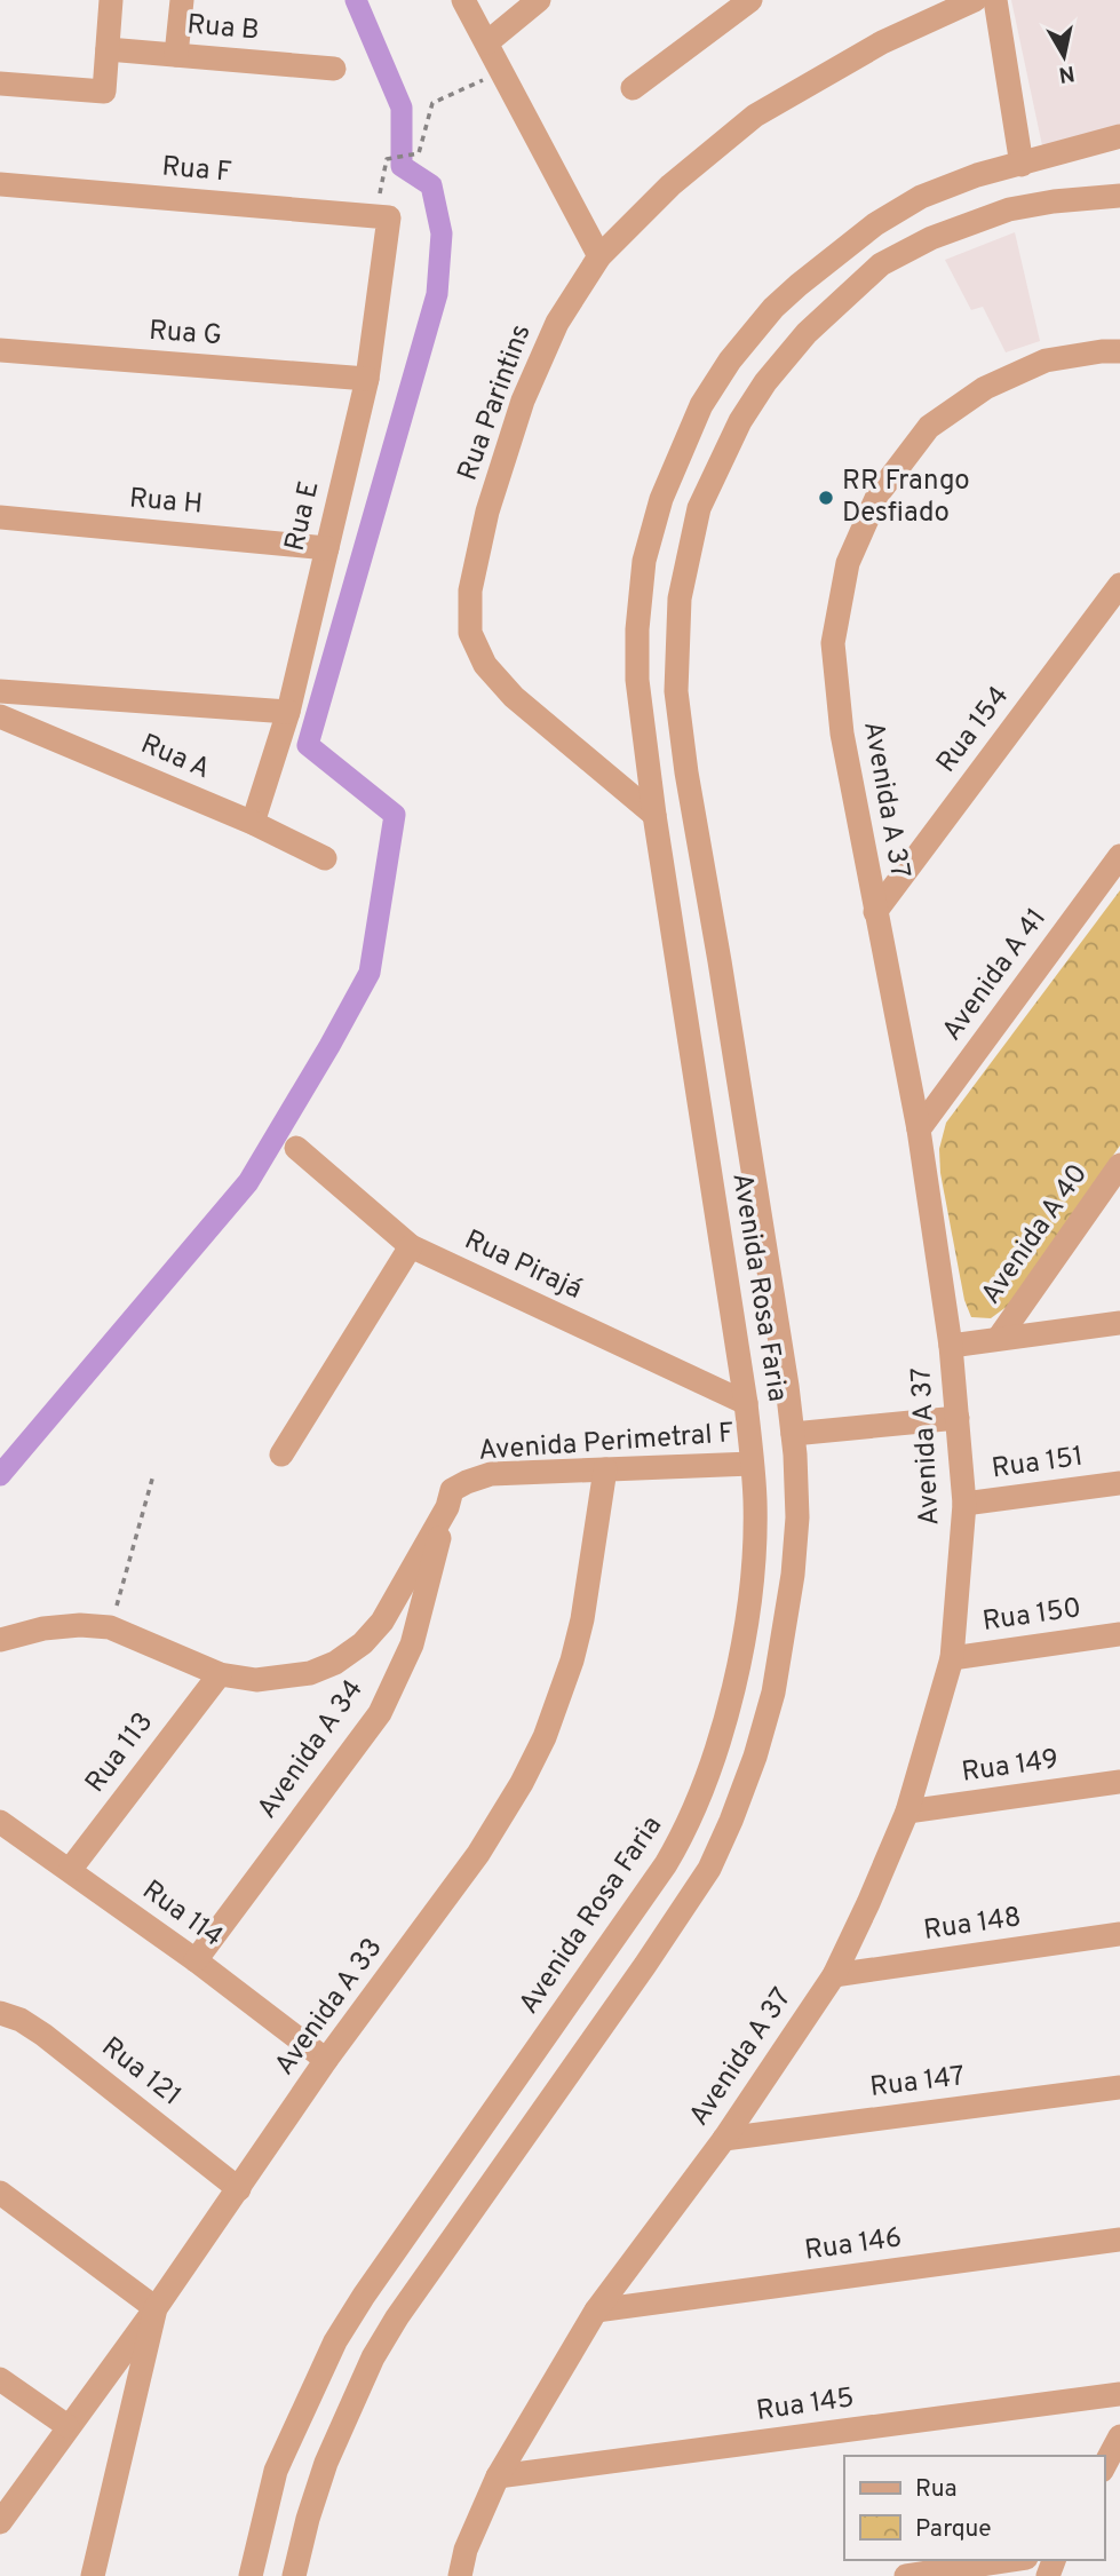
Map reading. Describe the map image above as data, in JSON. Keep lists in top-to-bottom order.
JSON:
{
  "streets": {
    "street": [
      "Rua B",
      "Rua F",
      "Rua G",
      "Rua Parintins",
      "Rua H",
      "Rua E",
      "Rua 154",
      "Rua A",
      "Avenida A 37",
      "Avenida A 41",
      "Avenida A 40",
      "Rua Pirajá",
      "Avenida Rosa Faria",
      "Avenida Perimetral F",
      "Rua 151",
      "Rua 150",
      "Avenida A 34",
      "Rua 113",
      "Rua 149",
      "Rua 114",
      "Rua 148",
      "Avenida A 33",
      "Rua 121",
      "Rua 147",
      "Rua 146",
      "Rua 145"
    ]
  },
  "crossings": [
    ["Rua F", "Rua E"],
    ["Rua G", "Rua E"],
    ["Rua Parintins", "Avenida Rosa Faria"],
    ["Rua H", "Rua E"],
    ["Rua E", "Rua A"],
    ["Rua 154", "Avenida A 37"],
    ["Avenida A 37", "Avenida A 41"],
    ["Avenida A 37", "Rua 151"],
    ["Avenida A 37", "Rua 150"],
    ["Avenida A 37", "Rua 149"],
    ["Avenida A 37", "Rua 148"],
    ["Avenida A 37", "Rua 147"],
    ["Avenida A 37", "Rua 146"],
    ["Avenida A 37", "Rua 145"],
    ["Rua Pirajá", "Avenida Rosa Faria"],
    ["Avenida Rosa Faria", "Avenida Perimetral F"],
    ["Avenida Perimetral F", "Avenida A 34"],
    ["Avenida Perimetral F", "Rua 113"],
    ["Avenida Perimetral F", "Avenida A 33"],
    ["Avenida A 34", "Rua 114"],
    ["Rua 113", "Rua 114"],
    ["Rua 114", "Avenida A 33"],
    ["Avenida A 33", "Rua 121"]
  ],
  "places": ["RR Frango Desfiado"],
  "legend": ["Rua", "Parque"],
  "north": "bottom"
}
